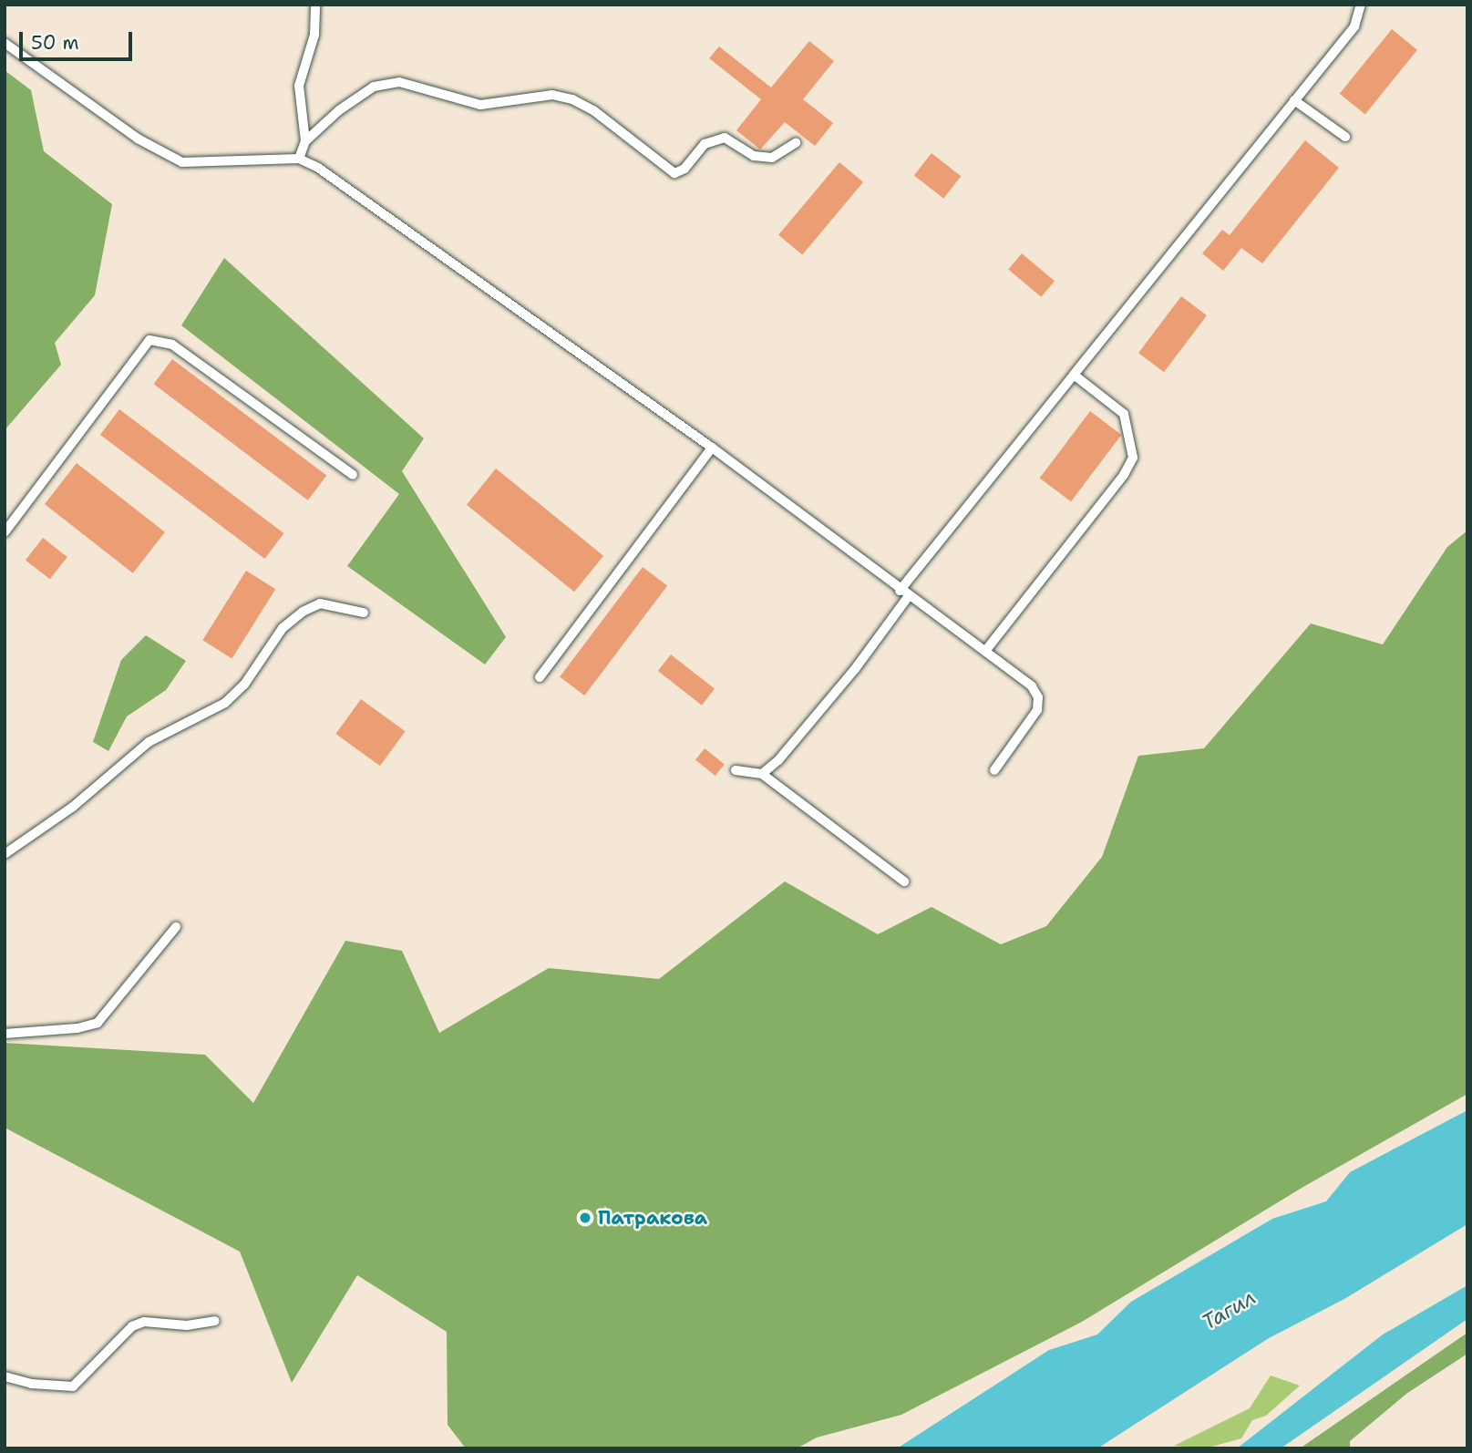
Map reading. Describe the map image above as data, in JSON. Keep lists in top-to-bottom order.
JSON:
{
  "water": ["Тагил"],
  "places": ["Патракова"],
  "scale_bar": "50 m"
}
